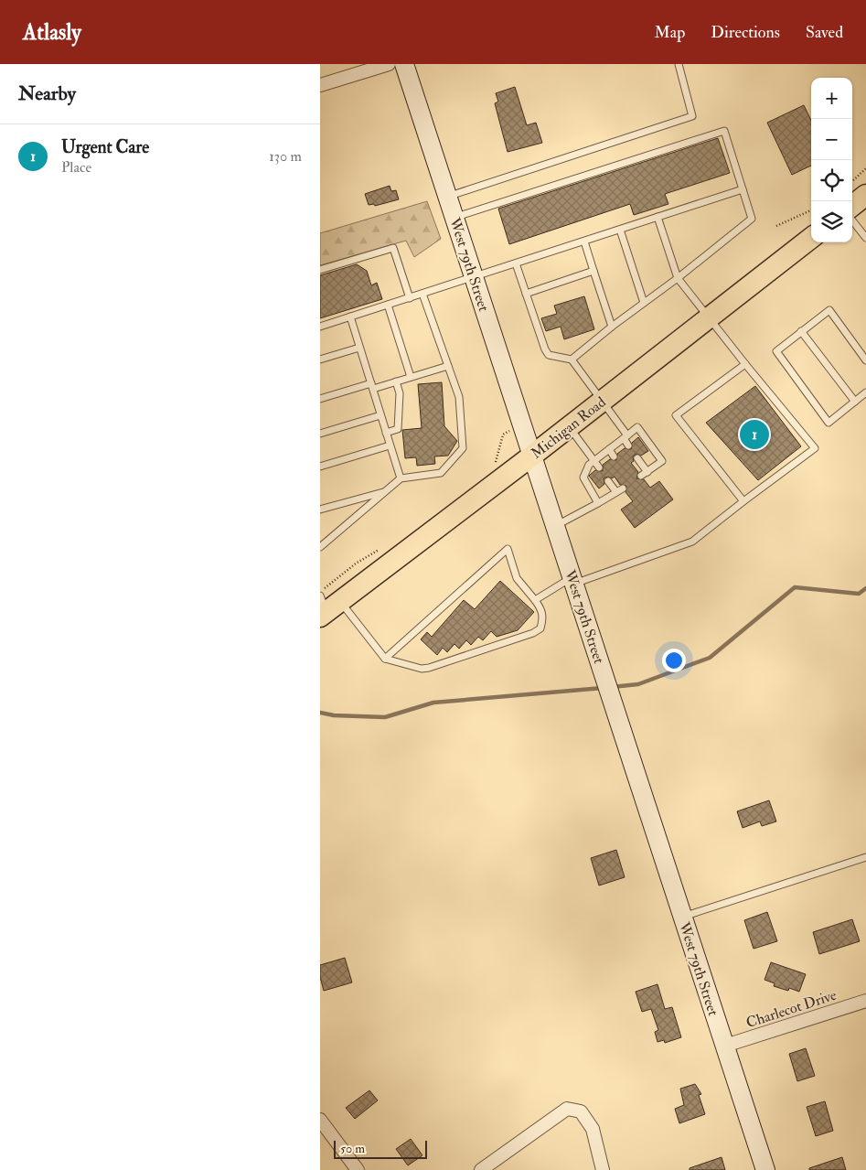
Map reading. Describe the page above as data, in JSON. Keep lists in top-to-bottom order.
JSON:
{
  "streets": {
    "main road": ["West 79th Street", "Michigan Road"],
    "street": ["Charlecot Drive"]
  },
  "crossings": [
    ["West 79th Street", "Michigan Road"],
    ["West 79th Street", "Charlecot Drive"]
  ],
  "scale_bar": "50 m",
  "page": {
    "header": "Atlasly",
    "nav": ["Map", "Directions", "Saved"],
    "heading": "Nearby",
    "map_buttons": ["+", "−"],
    "list": [
      {
        "mark": "1",
        "name": "Urgent Care",
        "note": "Place",
        "value": "130 m"
      }
    ],
    "pins": "1",
    "scale": "50 m"
  }
}
